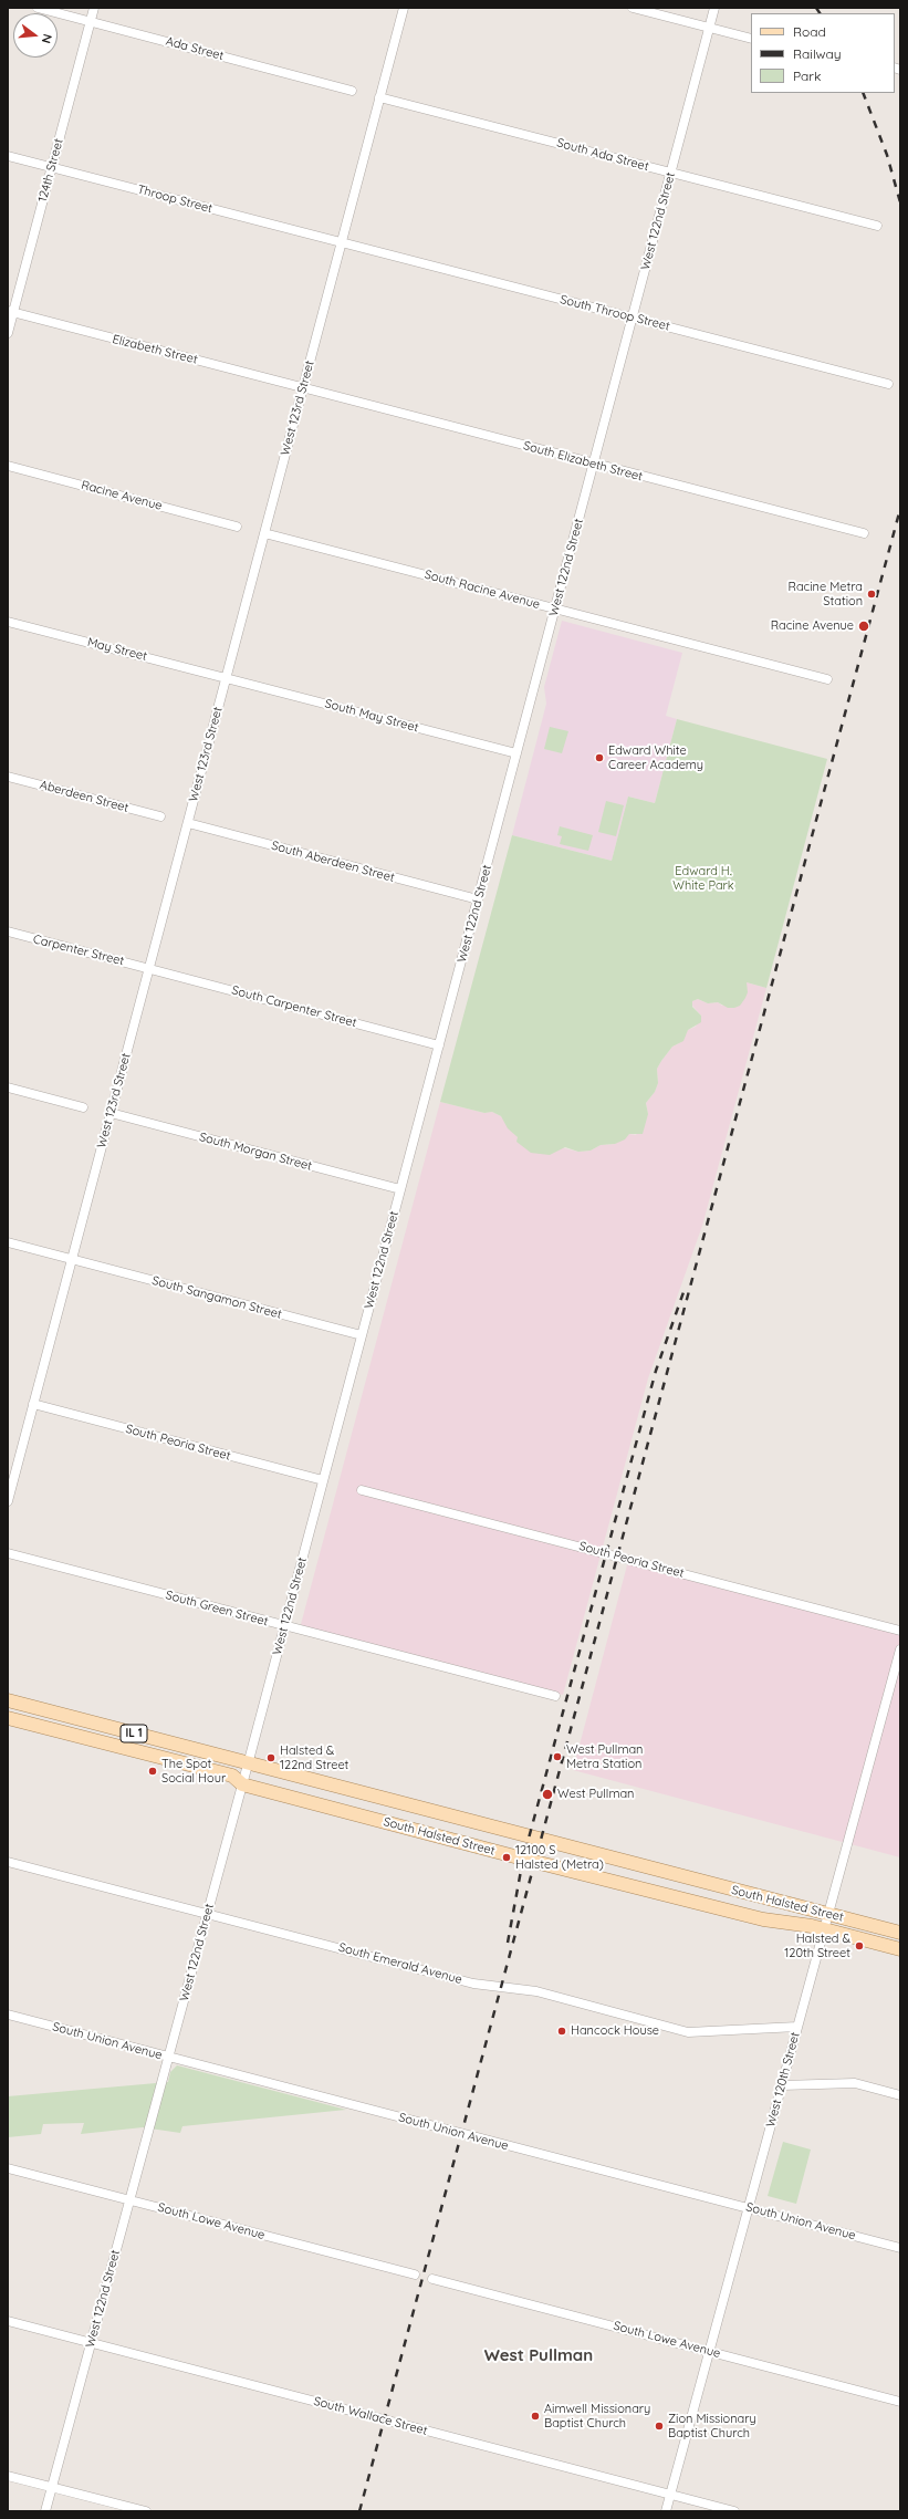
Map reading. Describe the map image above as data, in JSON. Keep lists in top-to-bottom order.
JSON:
{
  "streets": {
    "main road": ["IL 1", "South Halsted Street"],
    "street": [
      "Ada Street",
      "South Ada Street",
      "124th Street",
      "Throop Street",
      "West 122nd Street",
      "South Throop Street",
      "Elizabeth Street",
      "West 123rd Street",
      "South Elizabeth Street",
      "Racine Avenue",
      "South Racine Avenue",
      "May Street",
      "South May Street",
      "Aberdeen Street",
      "South Aberdeen Street",
      "Carpenter Street",
      "South Carpenter Street",
      "South Morgan Street",
      "South Sangamon Street",
      "South Peoria Street",
      "South Green Street",
      "South Emerald Avenue",
      "South Union Avenue",
      "West 120th Street",
      "South Lowe Avenue",
      "South Wallace Street"
    ]
  },
  "crossings": [
    ["Ada Street", "124th Street"],
    ["South Ada Street", "West 122nd Street"],
    ["South Ada Street", "West 123rd Street"],
    ["124th Street", "Throop Street"],
    ["124th Street", "Elizabeth Street"],
    ["Throop Street", "South Throop Street"],
    ["Throop Street", "West 123rd Street"],
    ["West 122nd Street", "South Throop Street"],
    ["West 122nd Street", "South Elizabeth Street"],
    ["West 122nd Street", "South Racine Avenue"],
    ["West 122nd Street", "South May Street"],
    ["West 122nd Street", "South Aberdeen Street"],
    ["West 122nd Street", "South Carpenter Street"],
    ["West 122nd Street", "South Morgan Street"],
    ["West 122nd Street", "South Sangamon Street"],
    ["West 122nd Street", "South Peoria Street"],
    ["West 122nd Street", "South Green Street"],
    ["West 122nd Street", "South Halsted Street"],
    ["West 122nd Street", "South Emerald Avenue"],
    ["West 122nd Street", "South Union Avenue"],
    ["West 122nd Street", "South Lowe Avenue"],
    ["West 122nd Street", "South Wallace Street"],
    ["South Throop Street", "West 123rd Street"],
    ["Elizabeth Street", "West 123rd Street"],
    ["Elizabeth Street", "South Elizabeth Street"],
    ["West 123rd Street", "South Elizabeth Street"],
    ["West 123rd Street", "South Racine Avenue"],
    ["West 123rd Street", "May Street"],
    ["West 123rd Street", "South May Street"],
    ["West 123rd Street", "South Aberdeen Street"],
    ["West 123rd Street", "Carpenter Street"],
    ["West 123rd Street", "South Carpenter Street"],
    ["West 123rd Street", "South Morgan Street"],
    ["West 123rd Street", "South Sangamon Street"],
    ["West 123rd Street", "South Peoria Street"],
    ["May Street", "South May Street"],
    ["Carpenter Street", "South Carpenter Street"],
    ["South Halsted Street", "West 120th Street"],
    ["South Emerald Avenue", "West 120th Street"],
    ["South Union Avenue", "West 120th Street"],
    ["West 120th Street", "South Lowe Avenue"],
    ["West 120th Street", "South Wallace Street"]
  ],
  "districts": ["West Pullman"],
  "parks": ["Edward H. White Park"],
  "places": [
    "Racine Metra Station",
    "Racine Avenue",
    "Edward White Career Academy",
    "West Pullman Metra Station",
    "Halsted & 122nd Street",
    "The Spot Social Hour",
    "West Pullman",
    "12100 S Halsted (Metra)",
    "Halsted & 120th Street",
    "Hancock House",
    "Aimwell Missionary Baptist Church",
    "Zion Missionary Baptist Church"
  ],
  "legend": ["Road", "Railway", "Park"],
  "north": "right"
}
